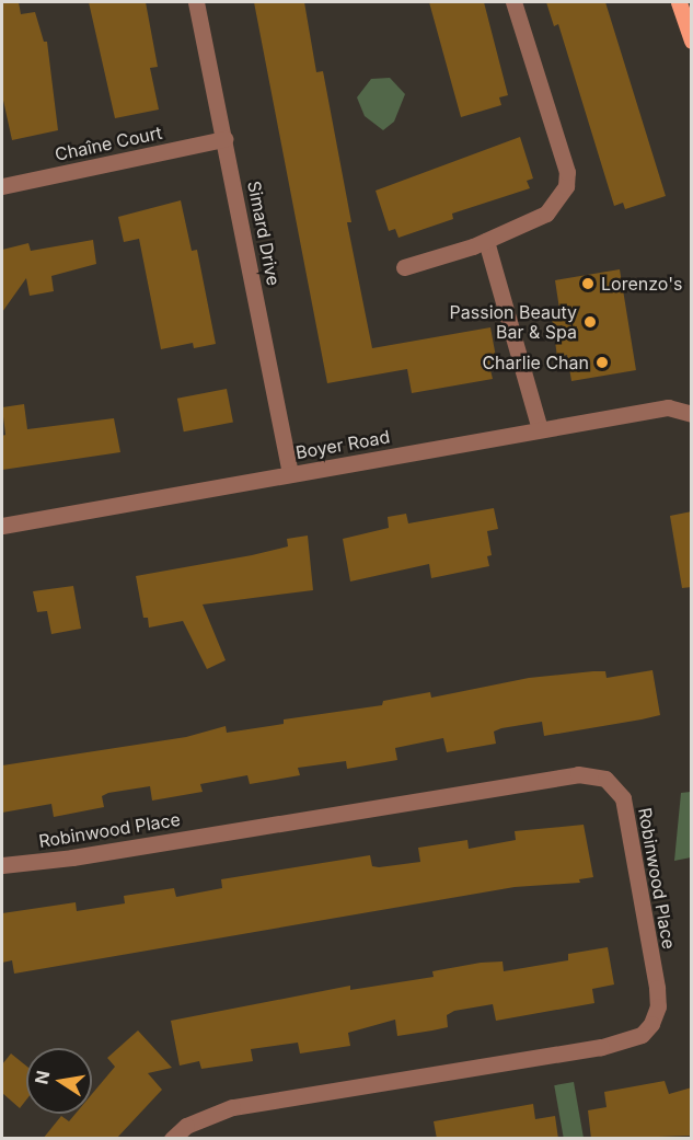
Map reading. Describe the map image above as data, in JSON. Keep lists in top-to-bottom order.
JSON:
{
  "streets": {
    "street": [
      "Chaîne Court",
      "Simard Drive",
      "Boyer Road",
      "Robinwood Place"
    ]
  },
  "crossings": [
    ["Chaîne Court", "Simard Drive"],
    ["Simard Drive", "Boyer Road"]
  ],
  "places": ["Lorenzo's", "Passion Beauty Bar & Spa", "Charlie Chan"],
  "north": "left"
}
